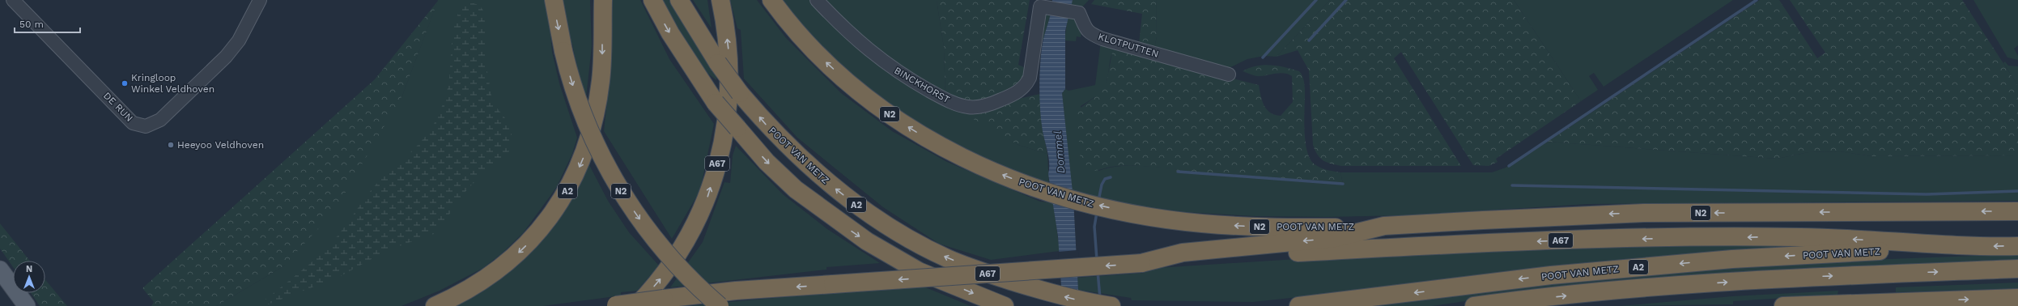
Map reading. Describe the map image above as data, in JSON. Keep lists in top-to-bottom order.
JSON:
{
  "streets": {
    "highway": [
      "N2",
      "POOT VAN METZ",
      "A67",
      "A2"
    ],
    "street": ["KLOTPUTTEN", "BINCKHORST", "DE RUN"]
  },
  "crossings": [
    ["KLOTPUTTEN", "BINCKHORST"],
    ["N2", "POOT VAN METZ"],
    ["N2", "A67"],
    ["POOT VAN METZ", "A67"],
    ["POOT VAN METZ", "A2"],
    ["A67", "A2"]
  ],
  "water": ["Dommel"],
  "places": ["Kringloop Winkel Veldhoven", "Heeyoo Veldhoven"],
  "scale_bar": "50 m",
  "north": "top"
}
